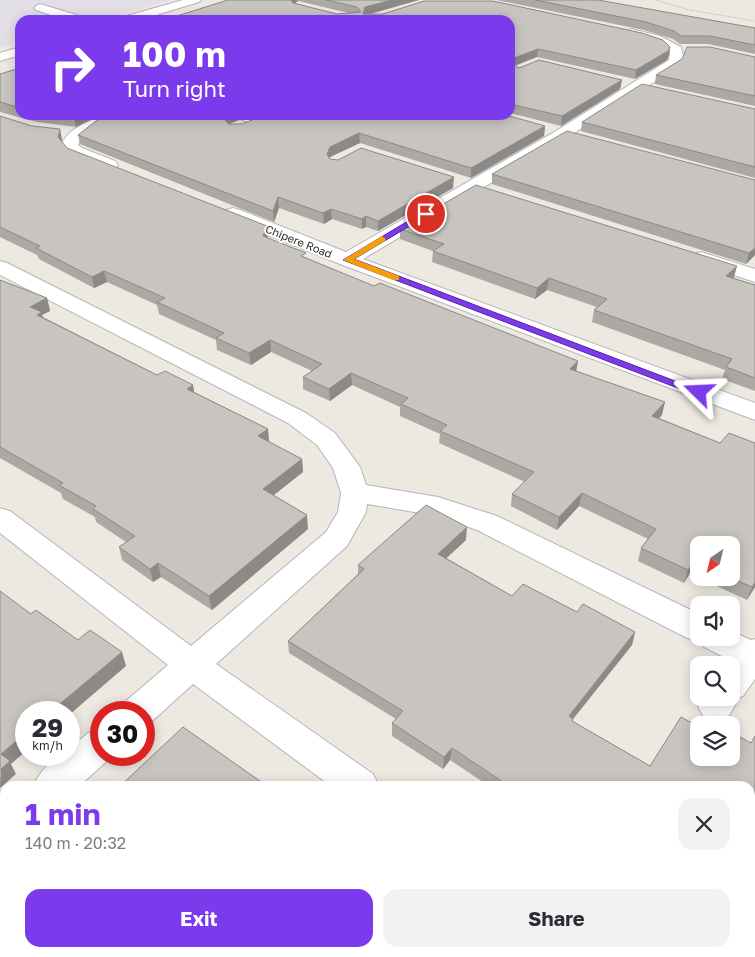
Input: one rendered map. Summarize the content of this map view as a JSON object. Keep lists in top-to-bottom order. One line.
{"streets":{"street":["Chipere Road"]},"north":"bottom left","page":{"turn":["100 m","Turn right"],"speed":"29 km/h","limit":"30","heading":["1 min","140 m · 20:32"],"buttons":["Exit","Share"]}}
